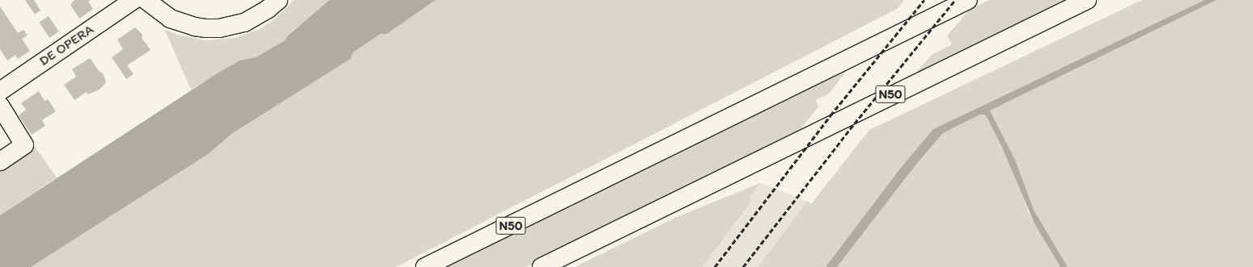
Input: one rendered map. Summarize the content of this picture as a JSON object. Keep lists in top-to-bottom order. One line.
{"streets":{"main road":["DE OPERA","N50"]}}
